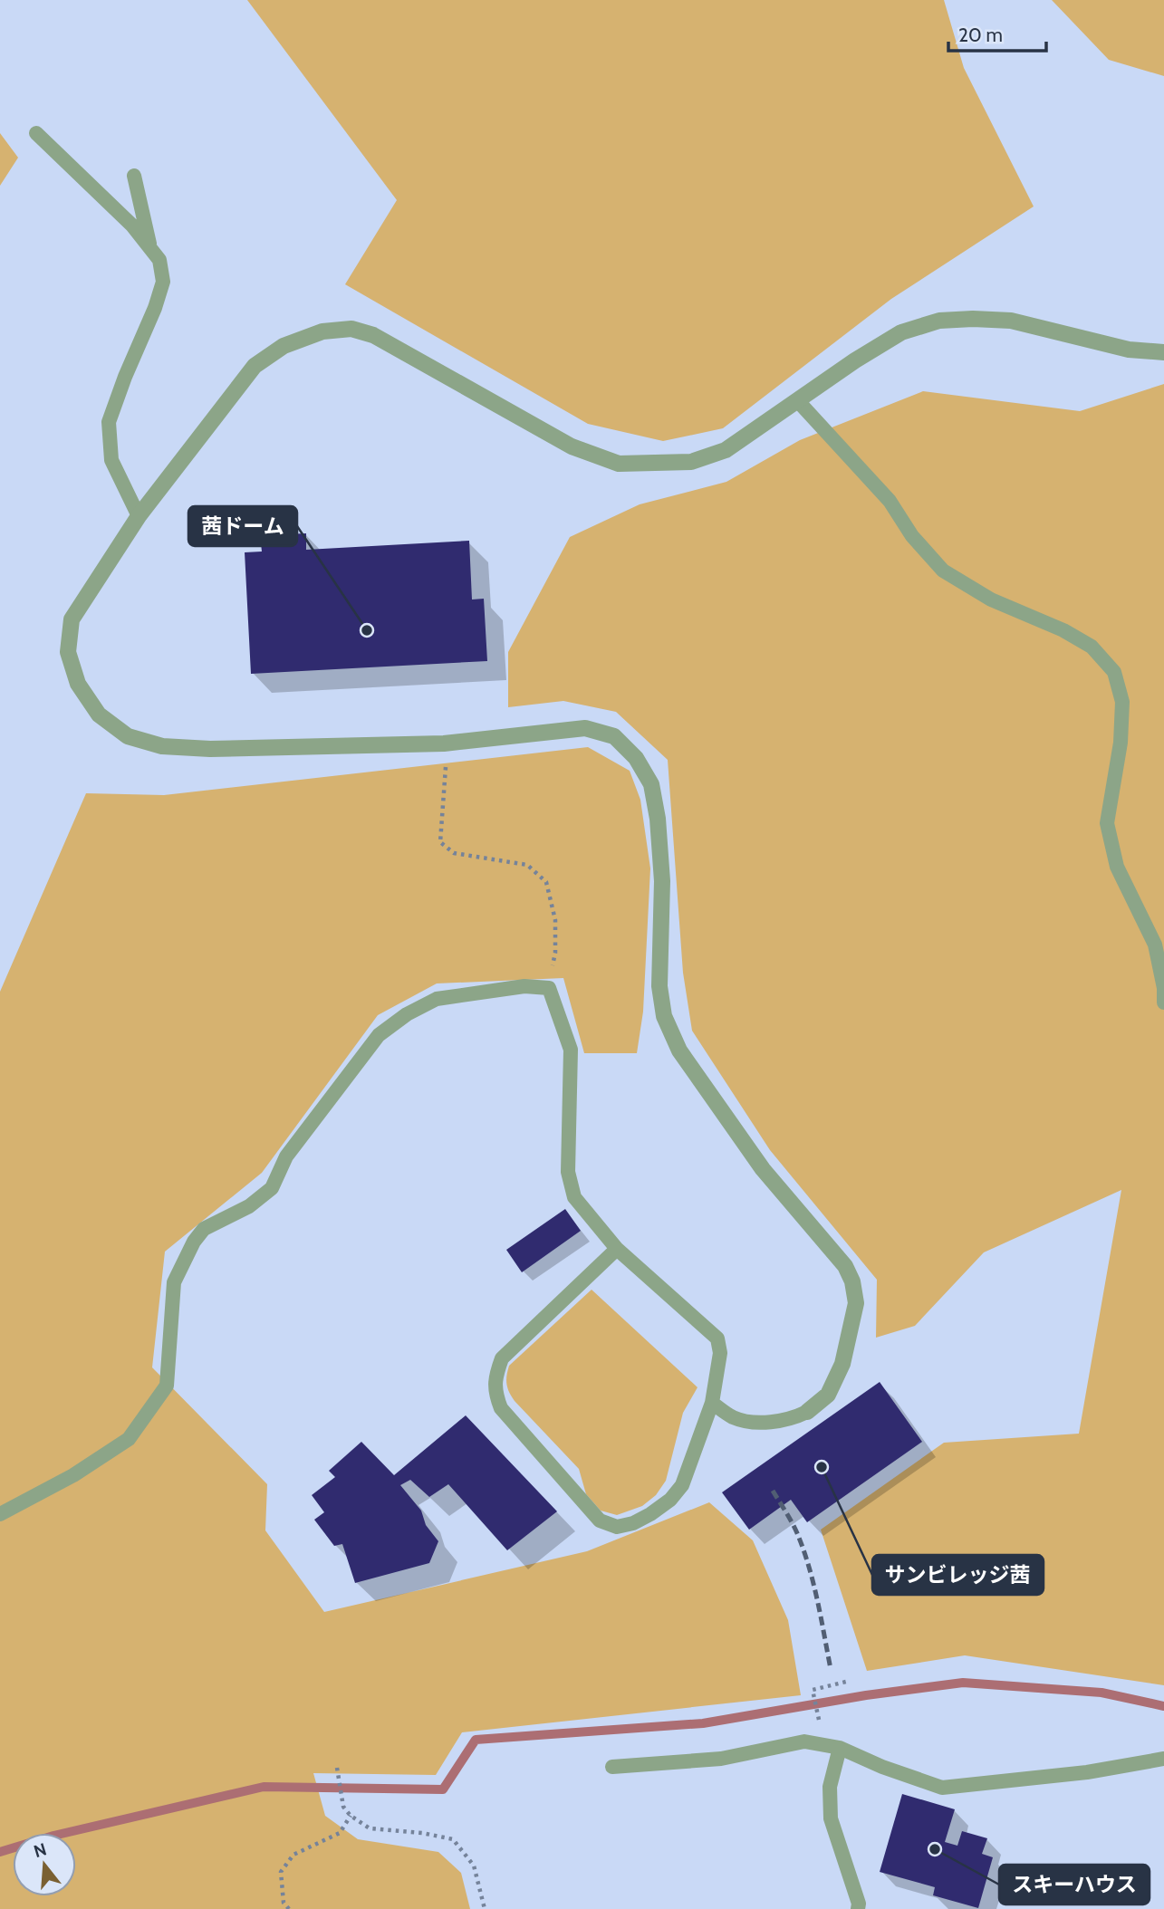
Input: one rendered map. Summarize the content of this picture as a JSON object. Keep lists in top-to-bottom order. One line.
{"places":["茜ドーム","サンビレッジ茜","スキーハウス"],"scale_bar":"20 m","north":"top"}
